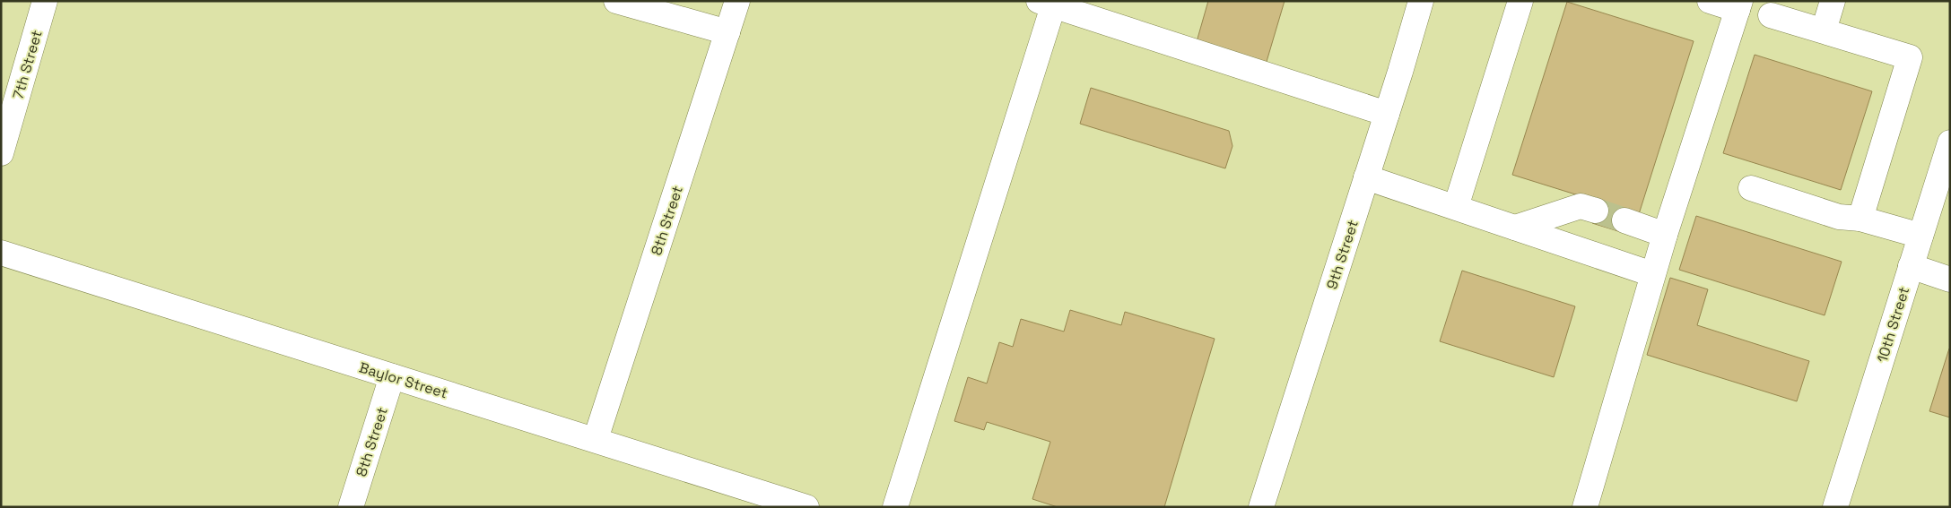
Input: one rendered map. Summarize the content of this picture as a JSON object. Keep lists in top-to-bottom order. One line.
{"streets":{"street":["7th Street","8th Street","9th Street","10th Street","Baylor Street"]},"crossings":[["8th Street","Baylor Street"]]}
